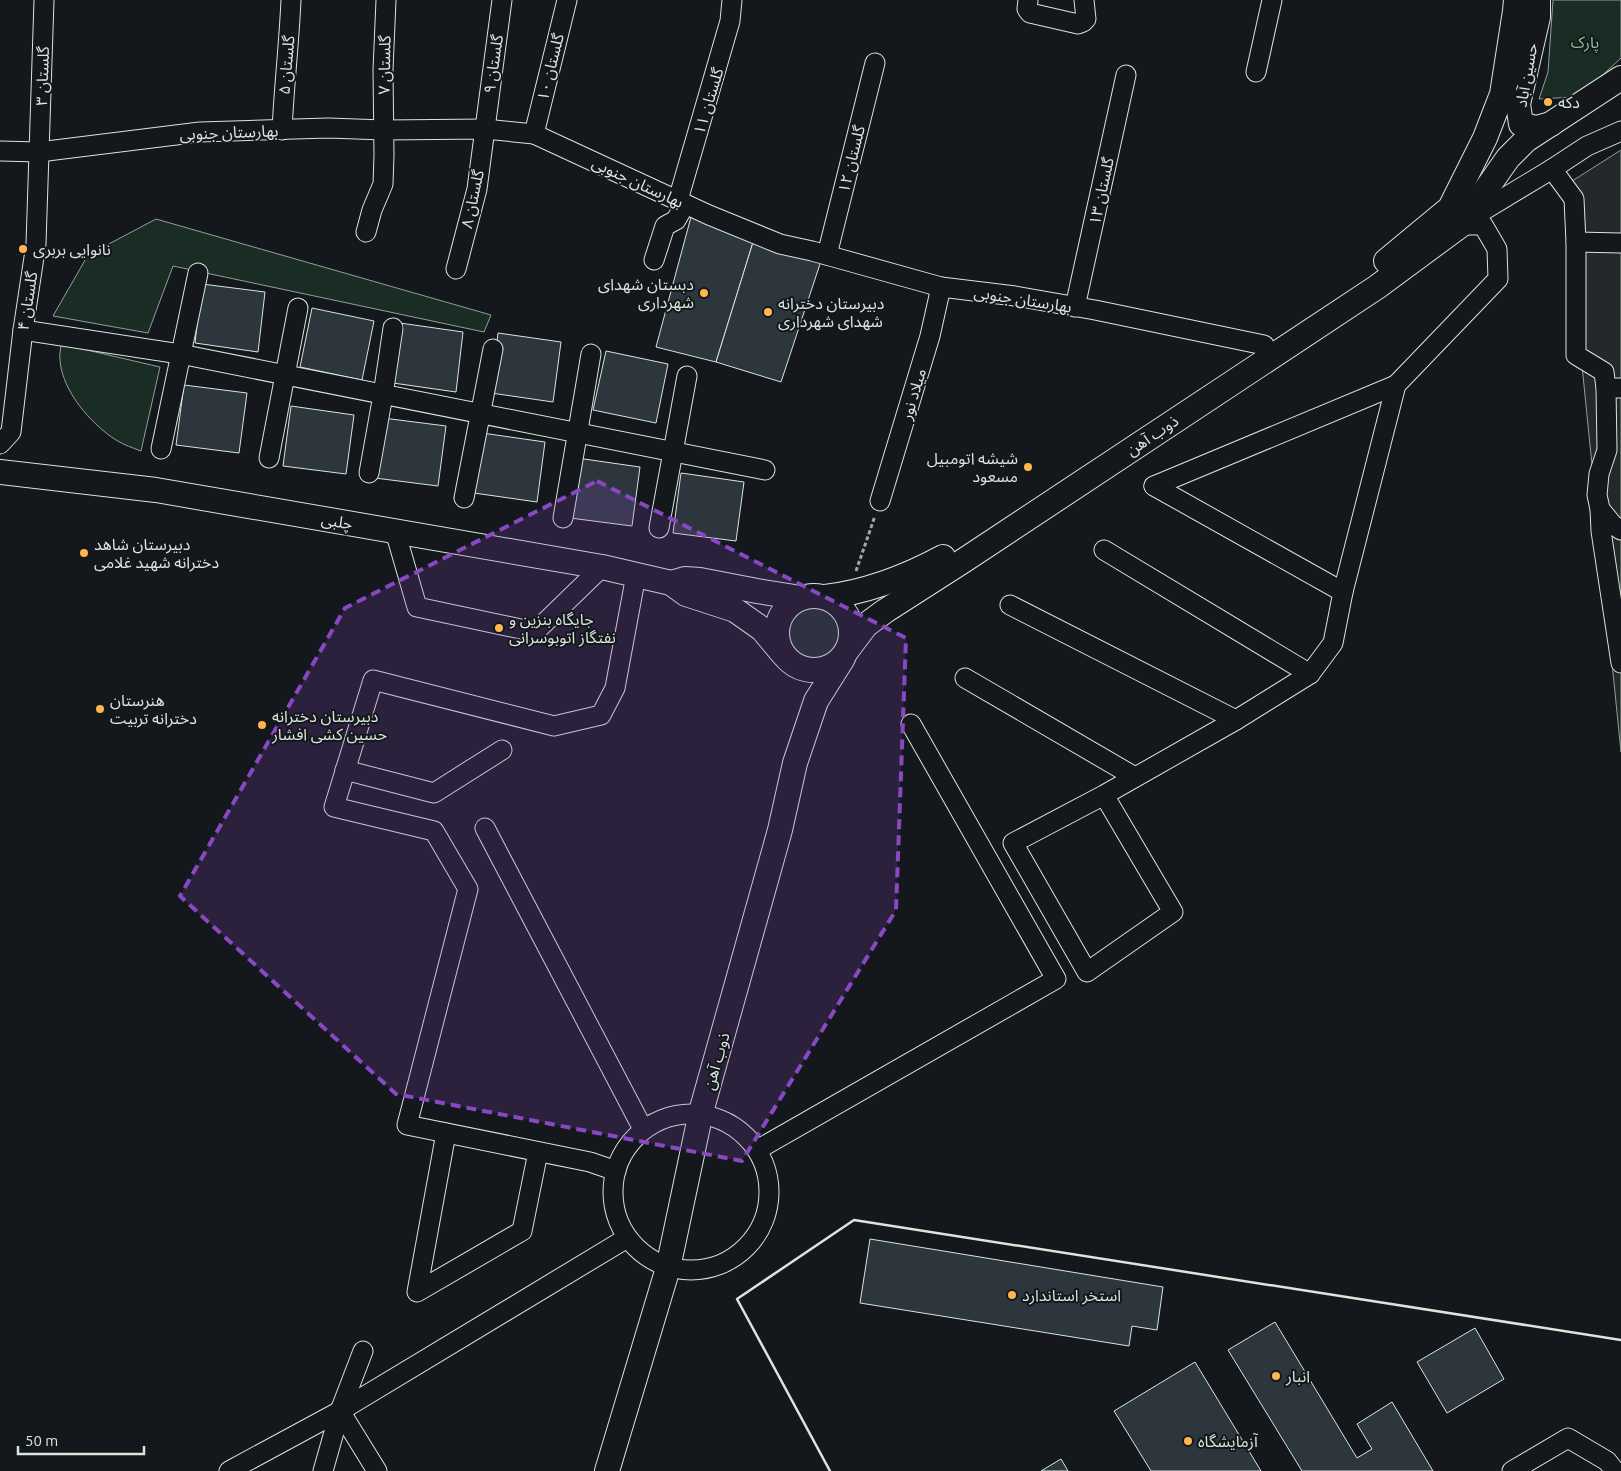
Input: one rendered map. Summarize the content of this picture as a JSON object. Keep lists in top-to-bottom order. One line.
{"streets":{"main road":["حسین آباد","ذوب آهن","چلبی"],"street":["گلستان ۹","گلستان ۵","گلستان ۷","گلستان ۱۰","گلستان ۳","گلستان ۱۱","بهارستان جنوبی","گلستان ۱۲","گلستان ۱۳","گلستان ۸","گلستان ۴","میلاد نور"]},"crossings":[["گلستان ۹","بهارستان جنوبی"],["گلستان ۹","گلستان ۸"],["گلستان ۵","بهارستان جنوبی"],["گلستان ۷","بهارستان جنوبی"],["گلستان ۱۰","بهارستان جنوبی"],["حسین آباد","ذوب آهن"],["گلستان ۳","بهارستان جنوبی"],["گلستان ۳","گلستان ۴"],["گلستان ۱۱","بهارستان جنوبی"],["بهارستان جنوبی","گلستان ۱۲"],["بهارستان جنوبی","گلستان ۱۳"],["بهارستان جنوبی","گلستان ۸"],["بهارستان جنوبی","گلستان ۴"],["بهارستان جنوبی","میلاد نور"],["بهارستان جنوبی","ذوب آهن"]],"parks":["پارک"],"places":["دکه","نانوایی بربری","دبستان شهدای شهرداری","دبیرستان دخترانه شهدای شهرداری","شیشه اتومبیل مسعود","دبیرستان شاهد دخترانه شهید غلامی","جایگاه بنزین و نفتگاز اتوبوسرانی","هنرستان دخترانه تربیت","دبیرستان دخترانه حسین کشی افشار","استخر استاندارد","انبار","آزمایشگاه"],"scale_bar":"50 m"}
